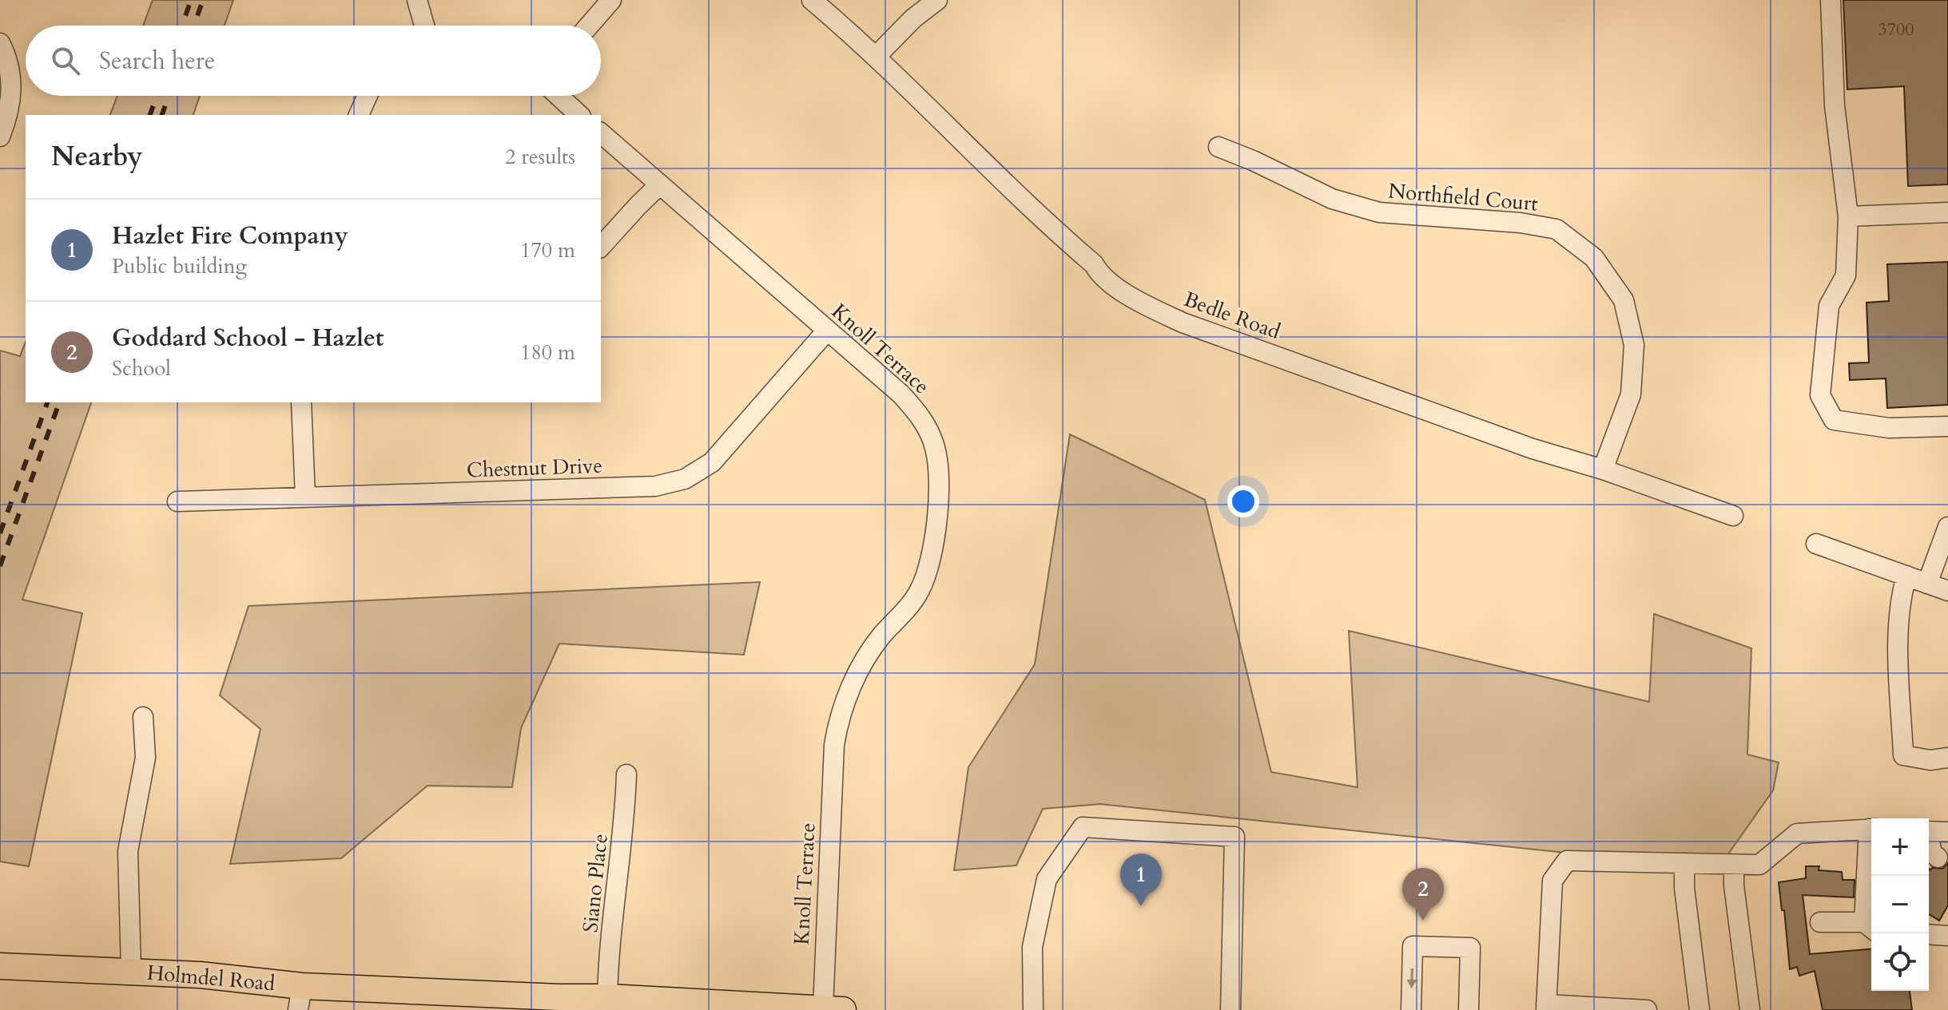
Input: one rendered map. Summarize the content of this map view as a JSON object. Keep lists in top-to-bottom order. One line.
{"streets":{"main road":["Holmdel Road"],"street":["Northfield Court","Bedle Road","Knoll Terrace","Chestnut Drive","Siano Place"]},"crossings":[["Northfield Court","Bedle Road"],["Knoll Terrace","Chestnut Drive"],["Knoll Terrace","Holmdel Road"],["Siano Place","Holmdel Road"]],"house_numbers":["3700"],"page":{"search":"Search here","heading":["Nearby","2 results"],"list":[{"mark":"1","name":"Hazlet Fire Company","note":"Public building","value":"170 m"},{"mark":"2","name":"Goddard School - Hazlet","note":"School","value":"180 m"}],"map_buttons":["+","−"],"pins":["1","2"]}}
